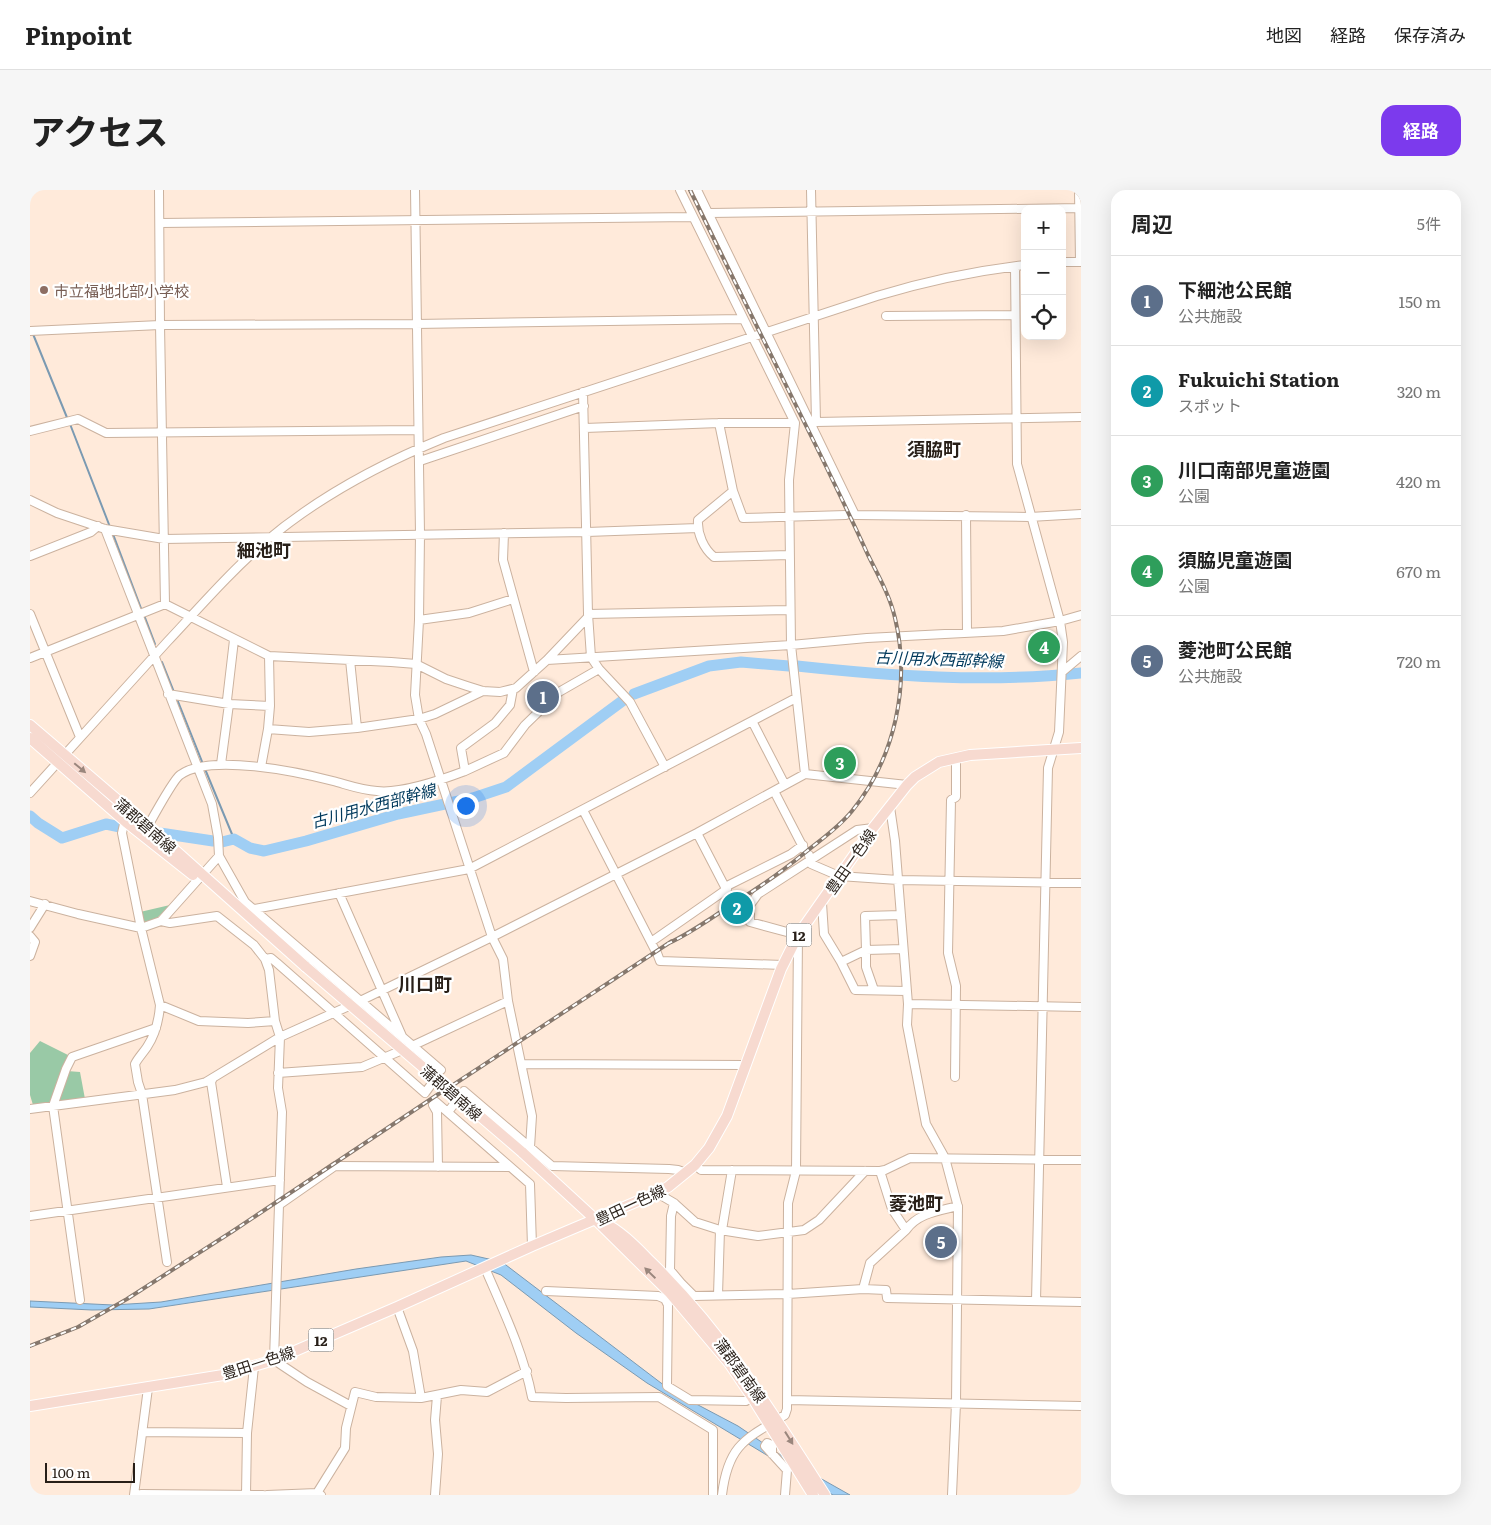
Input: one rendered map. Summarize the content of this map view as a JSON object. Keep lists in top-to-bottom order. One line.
{"streets":{"main road":["蒲郡碧南線","豊田一色線","12"]},"crossings":[["蒲郡碧南線","豊田一色線"]],"districts":["須脇町","細池町","川口町","菱池町"],"water":["古川用水西部幹線"],"places":["市立福地北部小学校"],"scale_bar":"100 m","page":{"header":"Pinpoint","nav":["地図","経路","保存済み"],"title":"アクセス","buttons":"経路","heading":["周辺","5件"],"map_buttons":["+","−"],"list":[{"mark":"1","name":"下細池公民館","note":"公共施設","value":"150 m"},{"mark":"2","name":"Fukuichi Station","note":"スポット","value":"320 m"},{"mark":"3","name":"川口南部児童遊園","note":"公園","value":"420 m"},{"mark":"4","name":"須脇児童遊園","note":"公園","value":"670 m"},{"mark":"5","name":"菱池町公民館","note":"公共施設","value":"720 m"}],"pins":["4","1","3","2","5"],"scale":"100 m"}}
